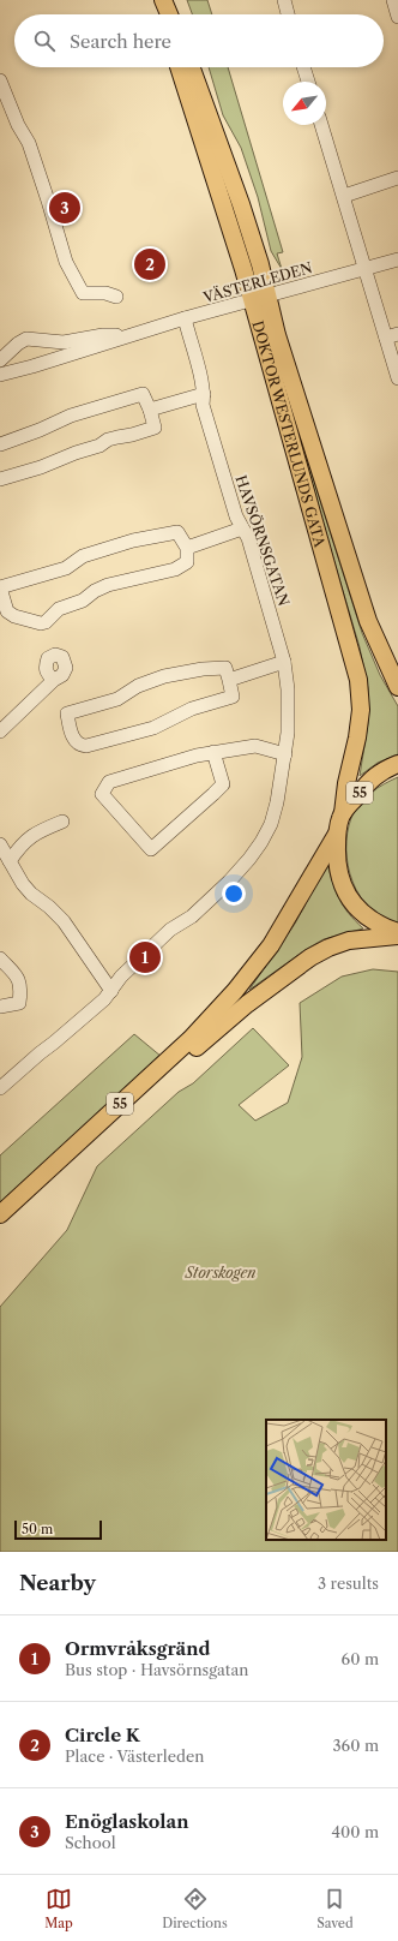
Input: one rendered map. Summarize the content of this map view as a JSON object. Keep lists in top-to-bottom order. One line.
{"streets":{"main road":["DOKTOR WESTERLUNDS GATA","55"],"street":["VÄSTERLEDEN","HAVSÖRNSGATAN"]},"crossings":[["VÄSTERLEDEN","DOKTOR WESTERLUNDS GATA"],["VÄSTERLEDEN","HAVSÖRNSGATAN"],["DOKTOR WESTERLUNDS GATA","55"]],"parks":["Storskogen"],"scale_bar":"50 m","north":"bottom left","page":{"search":"Search here","pins":["3","2","1"],"scale":"50 m","heading":["Nearby","3 results"],"list":[{"mark":"1","name":"Ormvråksgränd","note":"Bus stop · Havsörnsgatan","value":"60 m"},{"mark":"2","name":"Circle K","note":"Place · Västerleden","value":"360 m"},{"mark":"3","name":"Enöglaskolan","note":"School","value":"400 m"}],"nav":["Map","Directions","Saved"]}}
